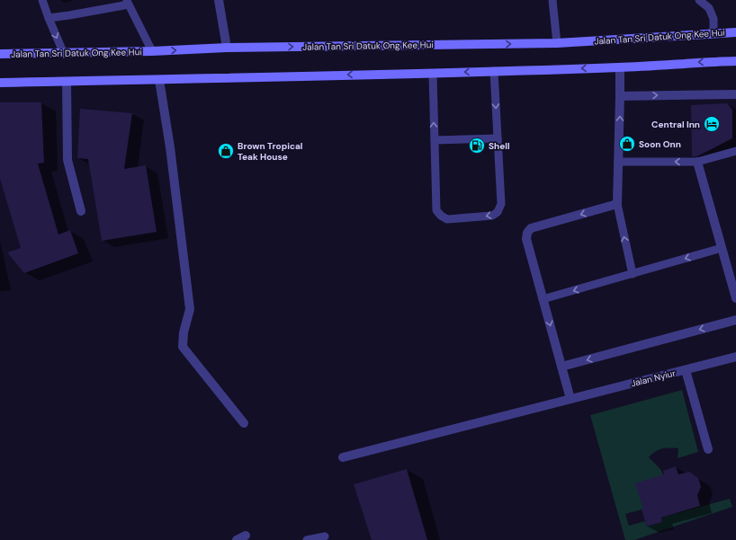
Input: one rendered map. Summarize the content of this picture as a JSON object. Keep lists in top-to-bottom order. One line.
{"streets":{"main road":["Jalan Tan Sri Datuk Ong Kee Hui"],"street":["Jalan Nyiur"]},"places":{"hotel":["Central Inn"],"shop":["Soon Onn","Brown Tropical Teak House"],"fuel station":["Shell"]}}
